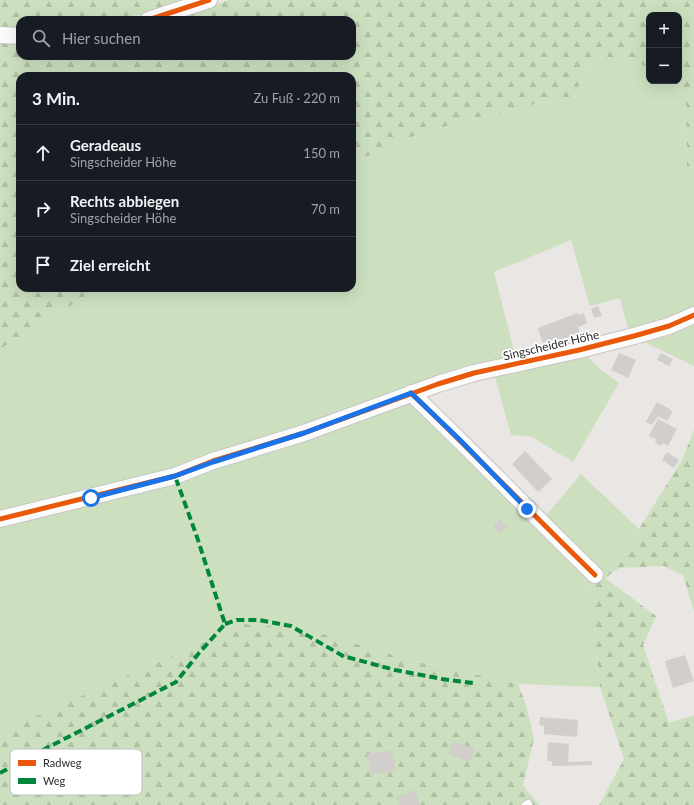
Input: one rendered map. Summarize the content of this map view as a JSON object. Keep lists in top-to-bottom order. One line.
{"streets":{"street":["Singscheider Höhe"]},"legend":["Radweg","Weg"],"page":{"map_buttons":["+","−"],"search":"Hier suchen","heading":["3 Min.","Zu Fuß · 220 m"],"list":[["Geradeaus","Singscheider Höhe","150 m"],["Rechts abbiegen","Singscheider Höhe","70 m"],"Ziel erreicht"]}}
